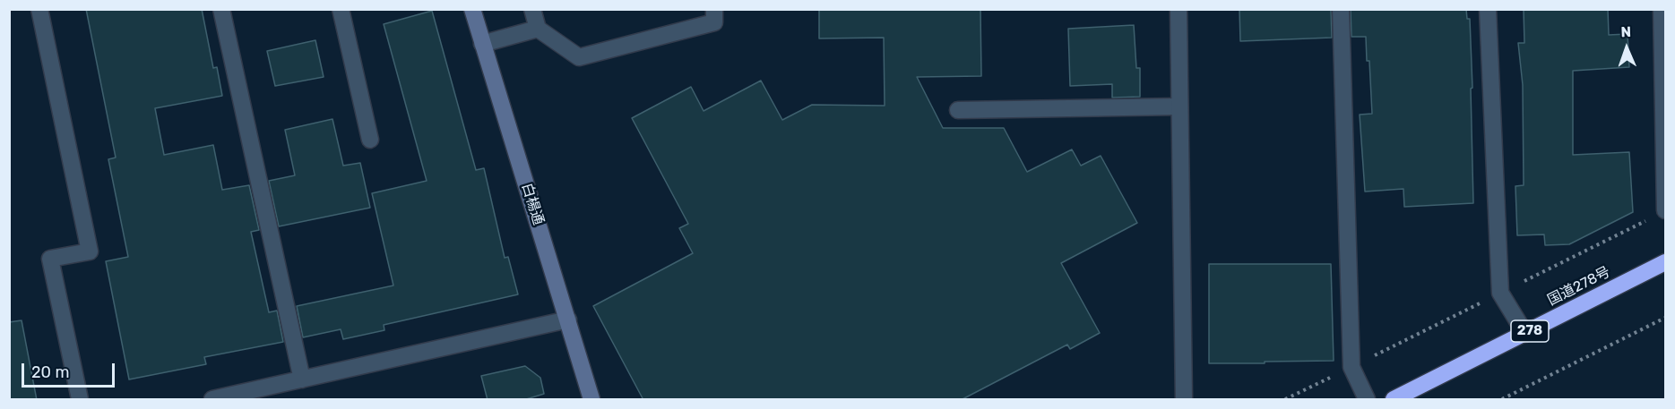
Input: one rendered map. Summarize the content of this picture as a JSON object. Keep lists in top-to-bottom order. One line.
{"streets":{"highway":["国道278号","278"],"street":["白楊通"]},"scale_bar":"20 m","north":"top"}
